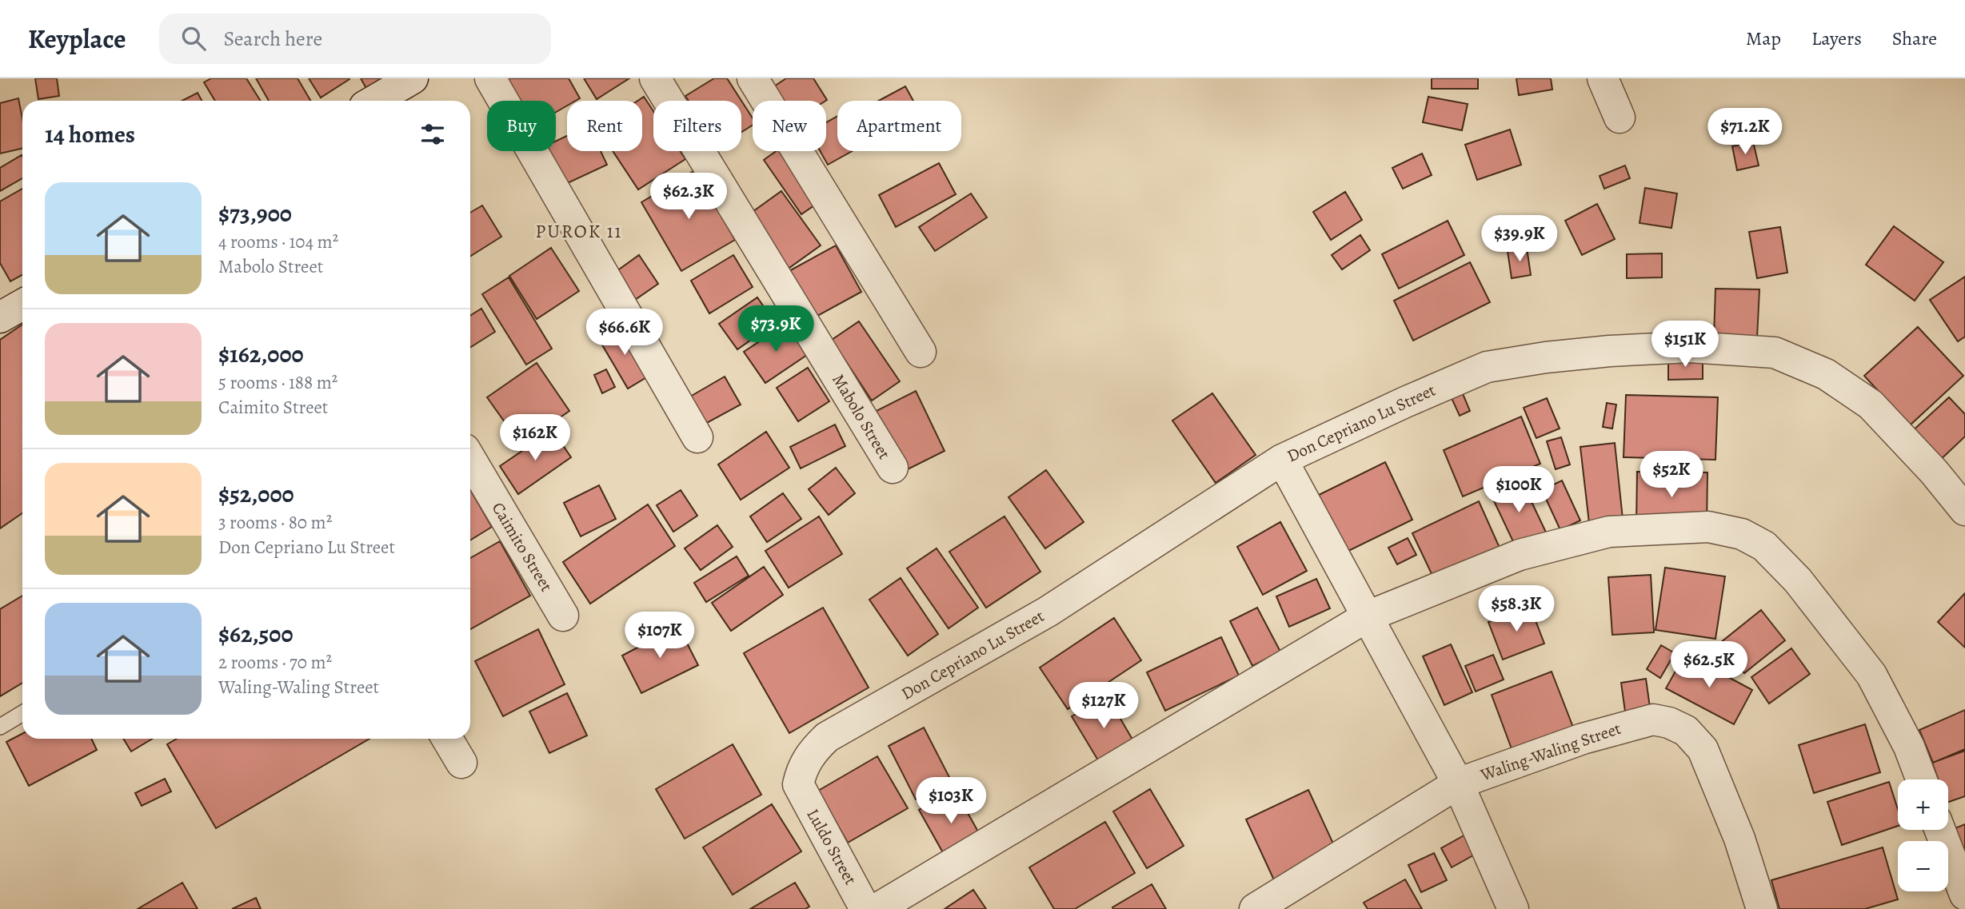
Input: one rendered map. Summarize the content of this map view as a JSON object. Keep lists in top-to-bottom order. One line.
{"streets":{"street":["Mabolo Street","Don Cepriano Lu Street","Caimito Street","Waling-Waling Street","Luldo Street"]},"crossings":[["Don Cepriano Lu Street","Luldo Street"]],"districts":["PUROK 11"],"page":{"header":"Keyplace","search":"Search here","nav":["Map","Layers","Share"],"chip":["Buy","Rent","Filters","New","Apartment"],"heading":"14 homes","price":["$71.2K","$62.3K","$39.9K","$73.9K","$66.6K","$151K","$162K","$52K","$100K","$58.3K","$107K","$62.5K","$127K","$103K"],"list":[{"name":"$73,900","note":"4 rooms · 104 m² · Mabolo Street"},{"name":"$162,000","note":"5 rooms · 188 m² · Caimito Street"},{"name":"$52,000","note":"3 rooms · 80 m² · Don Cepriano Lu Street"},{"name":"$62,500","note":"2 rooms · 70 m² · Waling-Waling Street"}],"map_buttons":["+","−"]}}
